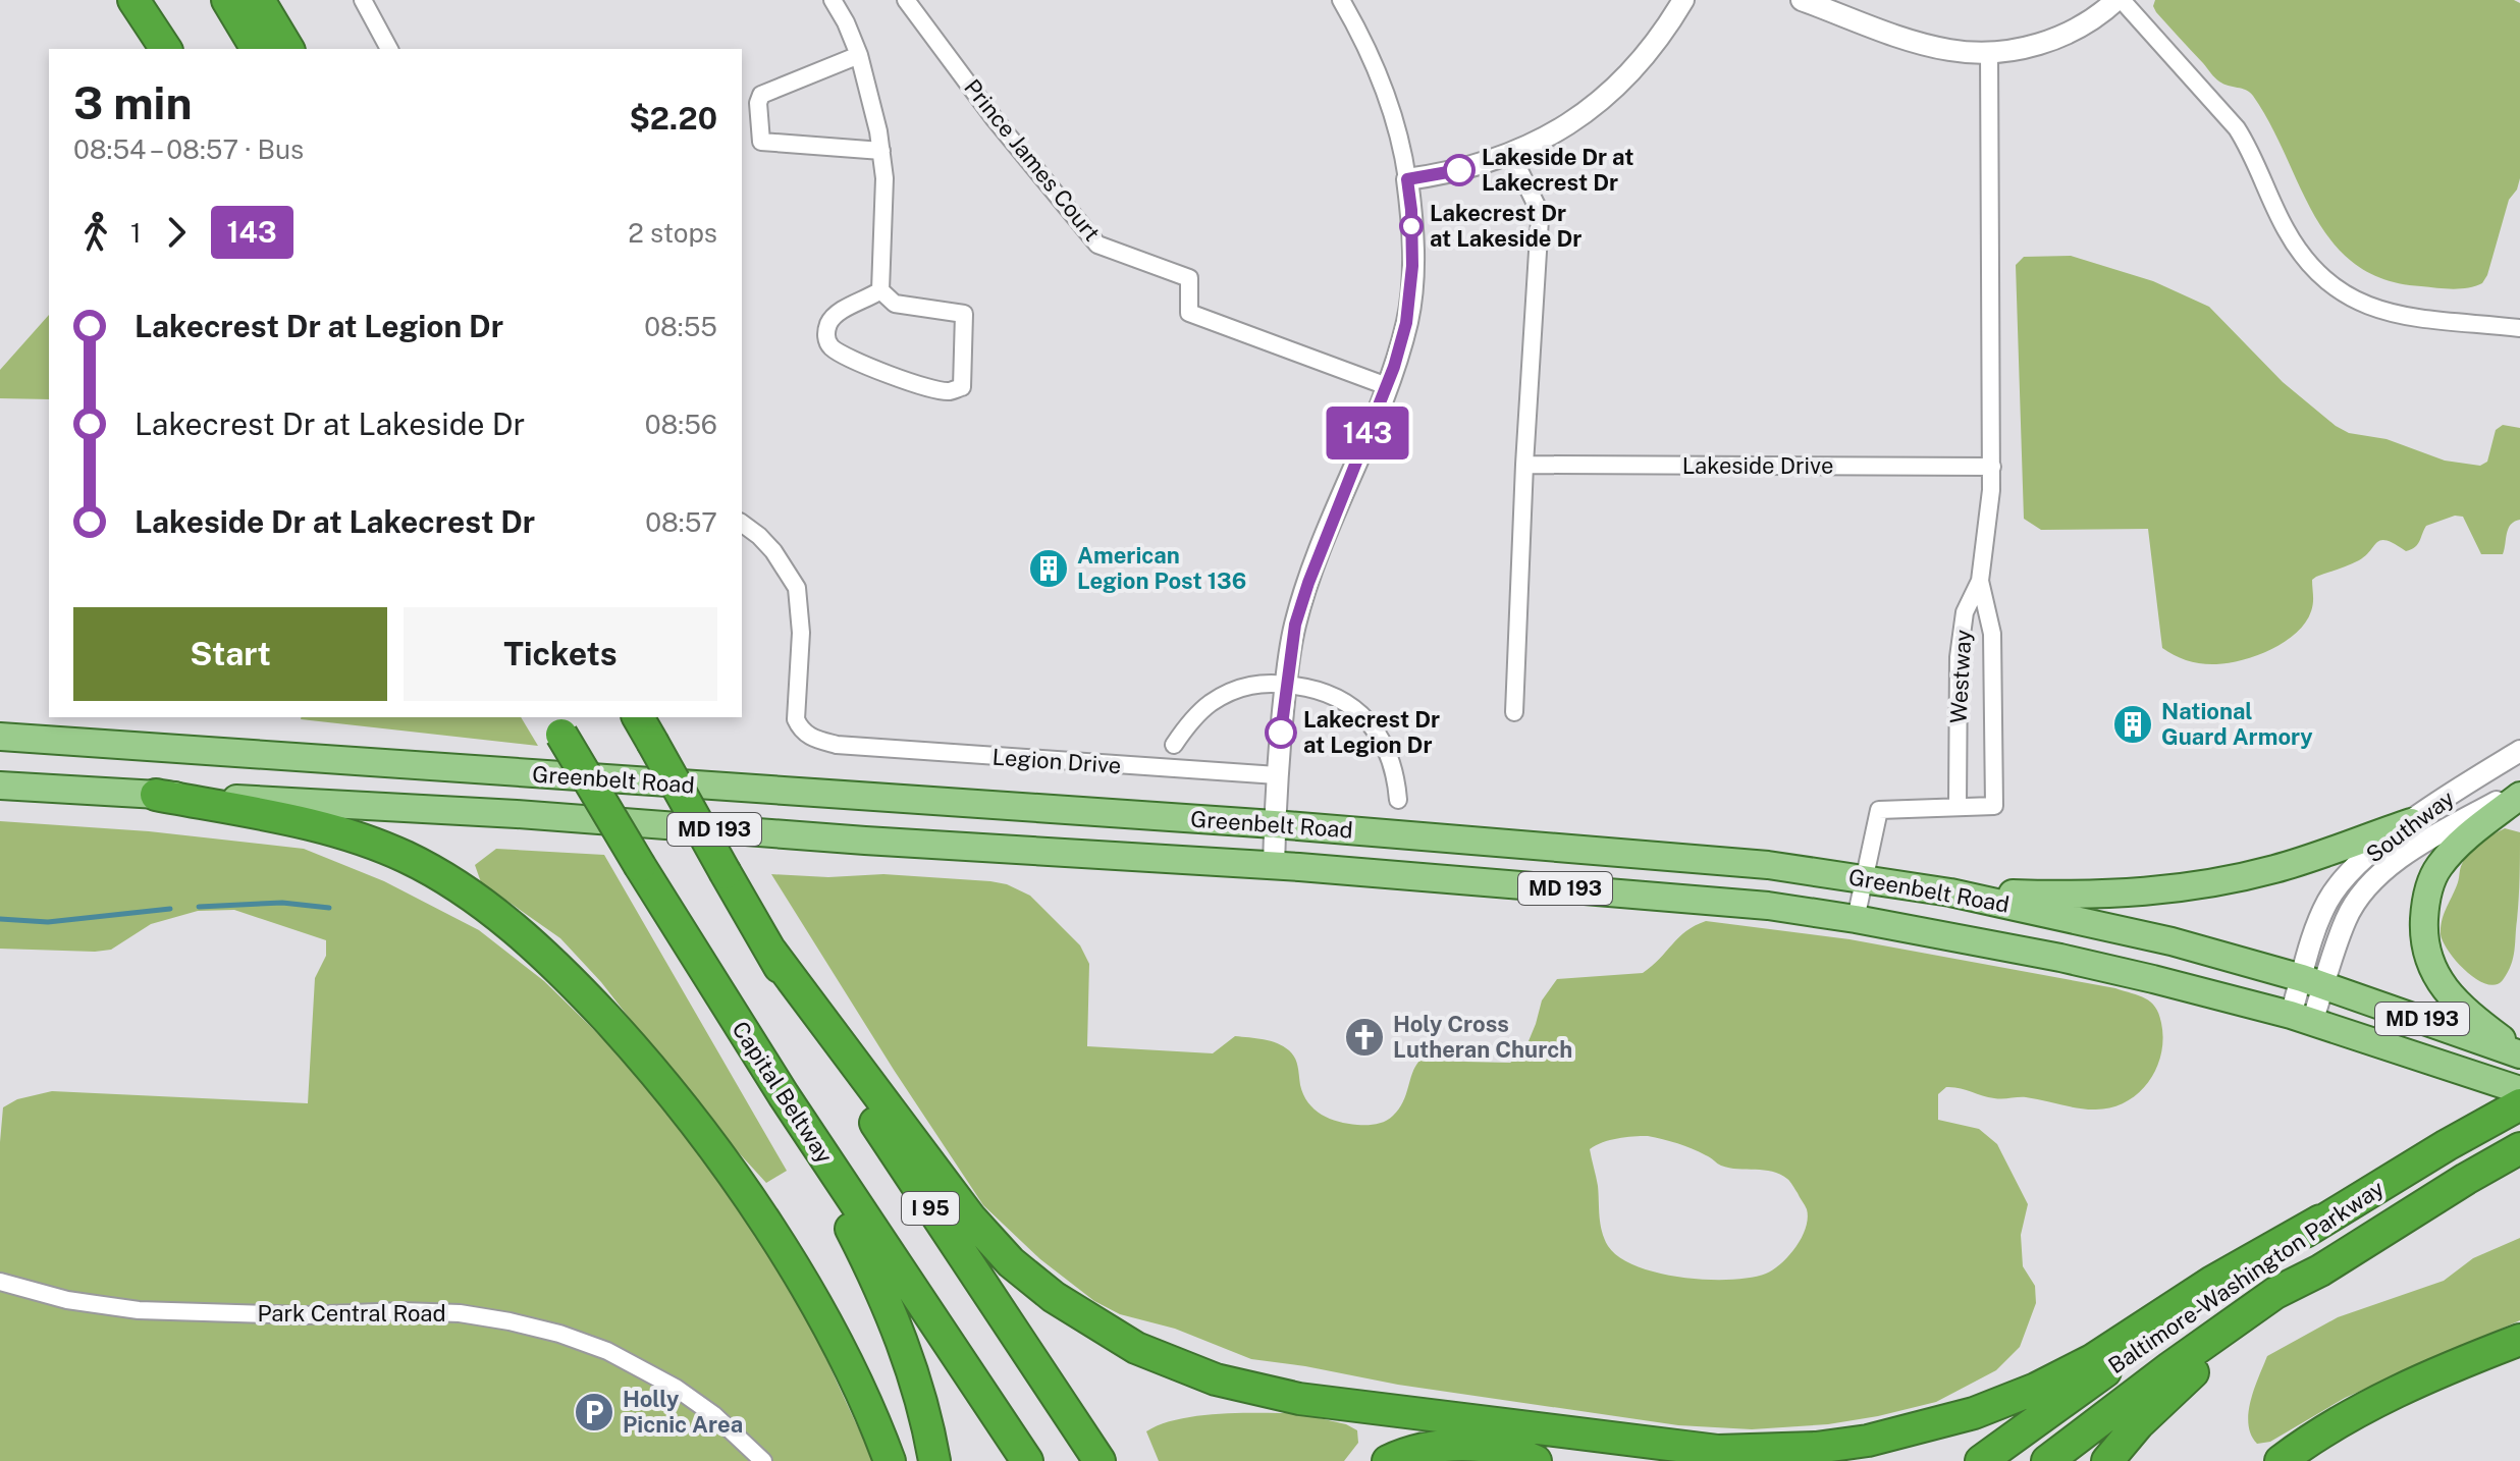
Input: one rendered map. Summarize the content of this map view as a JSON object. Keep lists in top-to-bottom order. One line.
{"streets":{"highway":["Capital Beltway","I 95","Baltimore-Washington Parkway"],"main road":["Greenbelt Road","MD 193"],"street":["Prince James Court","Lakeside Drive","Westway","Legion Drive","Southway","Park Central Road"]},"crossings":[["Greenbelt Road","Southway"],["Greenbelt Road","Baltimore-Washington Parkway"]],"places":{"other":["Lakeside Dr at Lakecrest Dr","Lakecrest Dr at Lakeside Dr","Lakecrest Dr at Legion Dr"],"building":["American Legion Post 136","National Guard Armory"],"church":["Holy Cross Lutheran Church"],"parking":["Holly Picnic Area"]},"lines":["bus line 143"],"page":{"on_map":"143","heading":["3 min","08:54 – 08:57 · Bus","$2.20"],"legs":["1","143","2 stops"],"list":[{"name":"Lakecrest Dr at Legion Dr","value":"08:55"},{"name":"Lakecrest Dr at Lakeside Dr","value":"08:56"},{"name":"Lakeside Dr at Lakecrest Dr","value":"08:57"}],"buttons":["Start","Tickets"]}}
